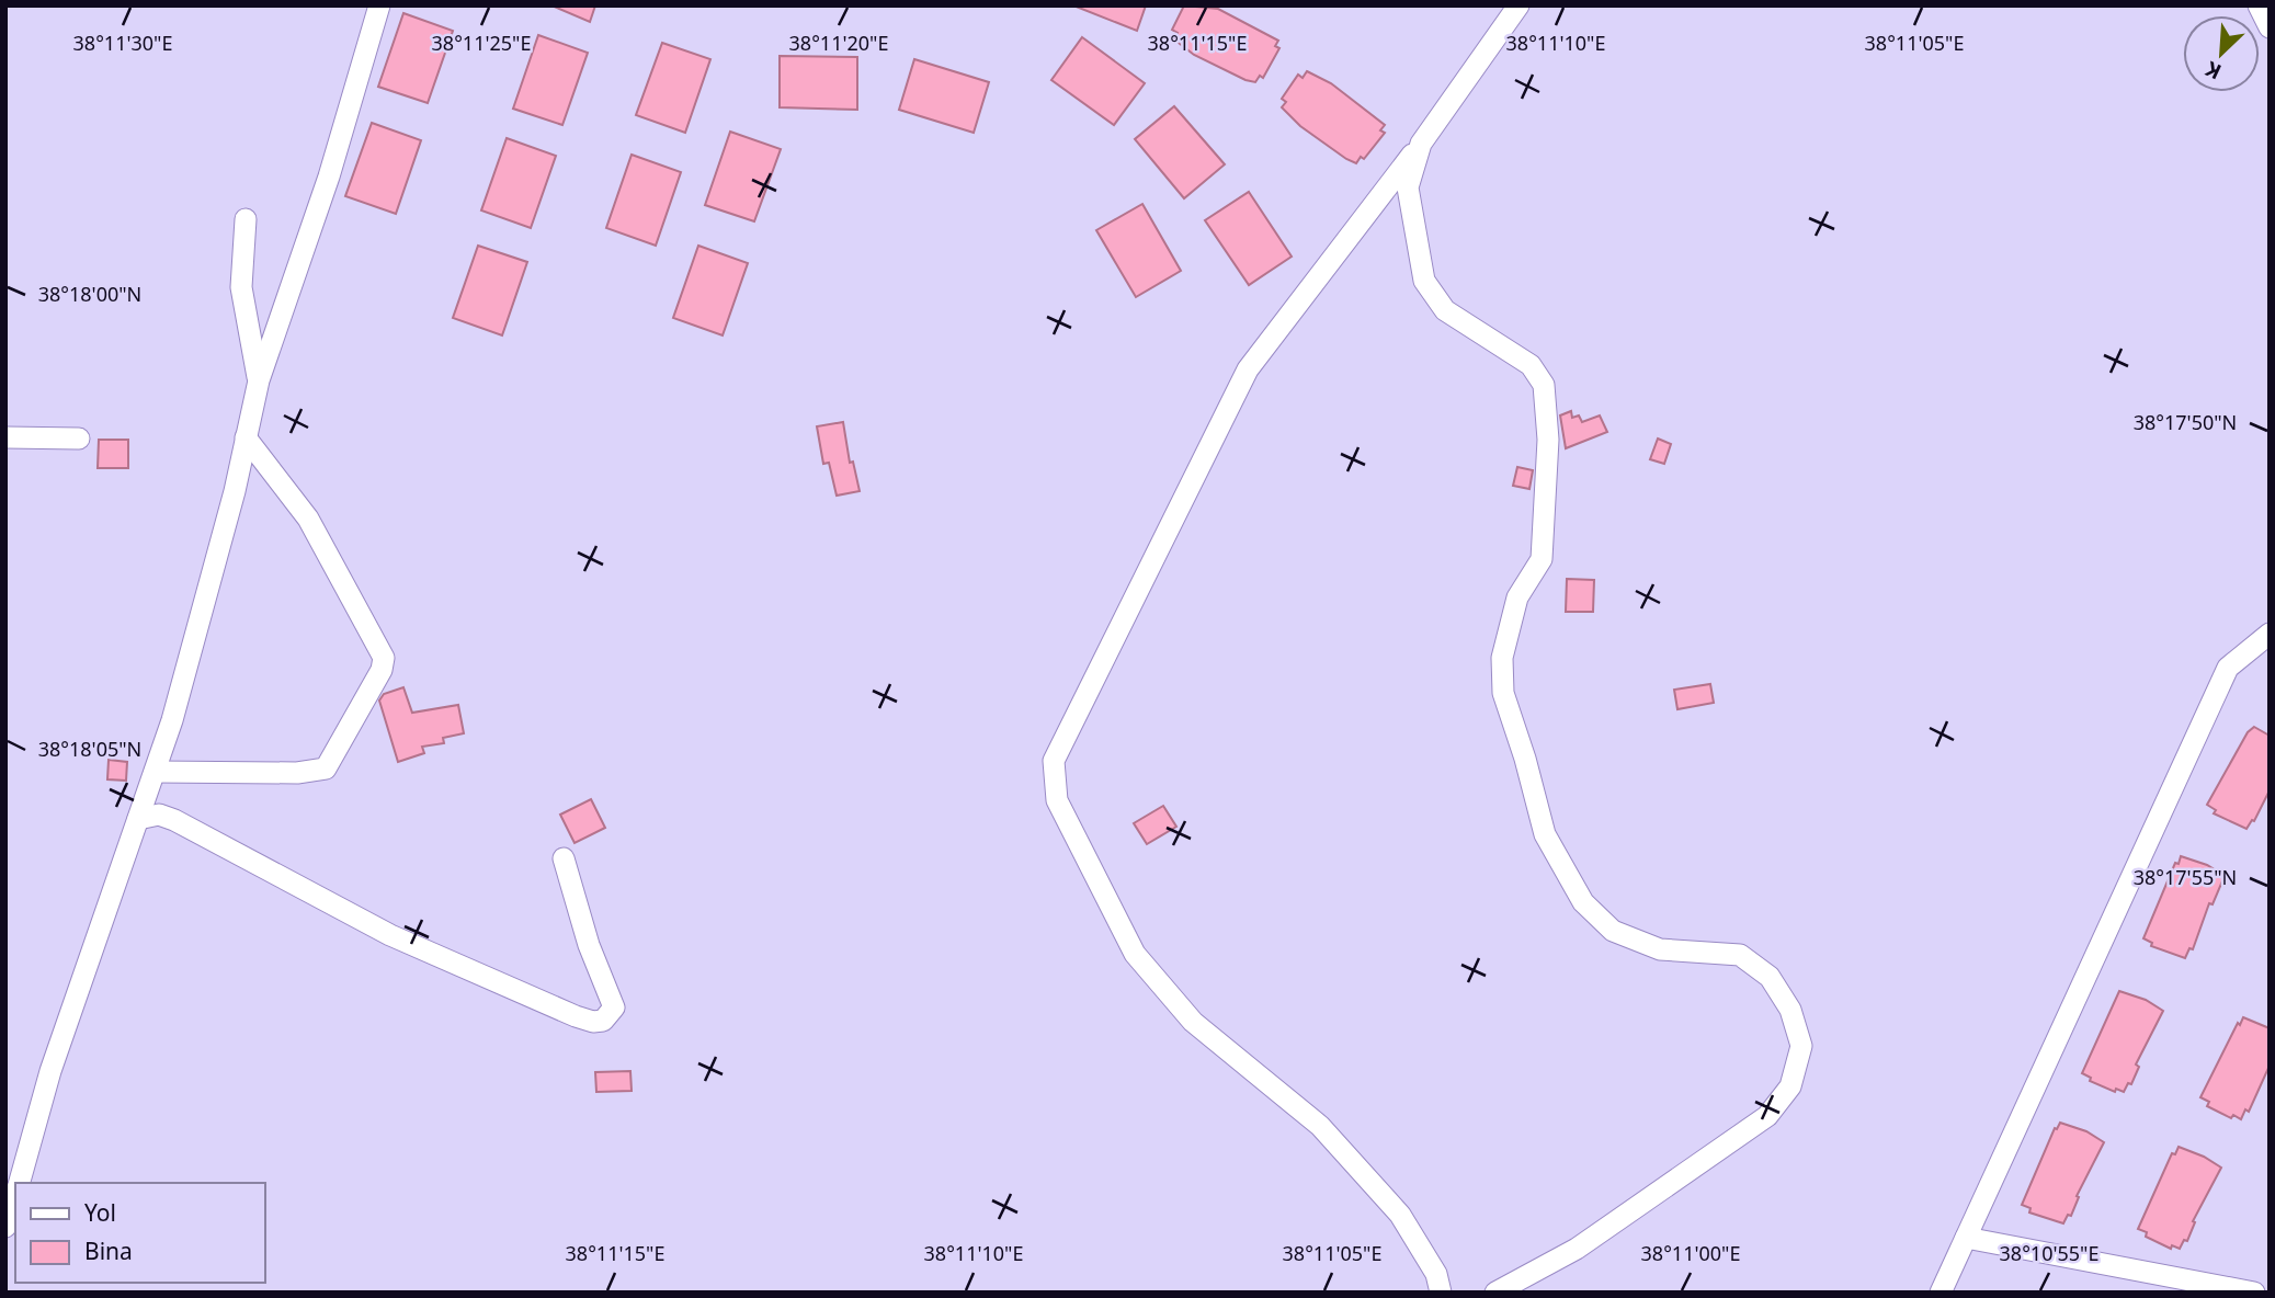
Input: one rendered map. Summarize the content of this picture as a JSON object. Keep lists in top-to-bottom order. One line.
{"legend":["Yol","Bina"],"north":"bottom left","coordinates":["38°11'30\"E","38°11'25\"E","38°11'20\"E","38°11'15\"E","38°11'10\"E","38°11'05\"E","38°18'00\"N","38°17'50\"N","38°18'05\"N","38°17'55\"N","38°11'00\"E","38°10'55\"E"]}
